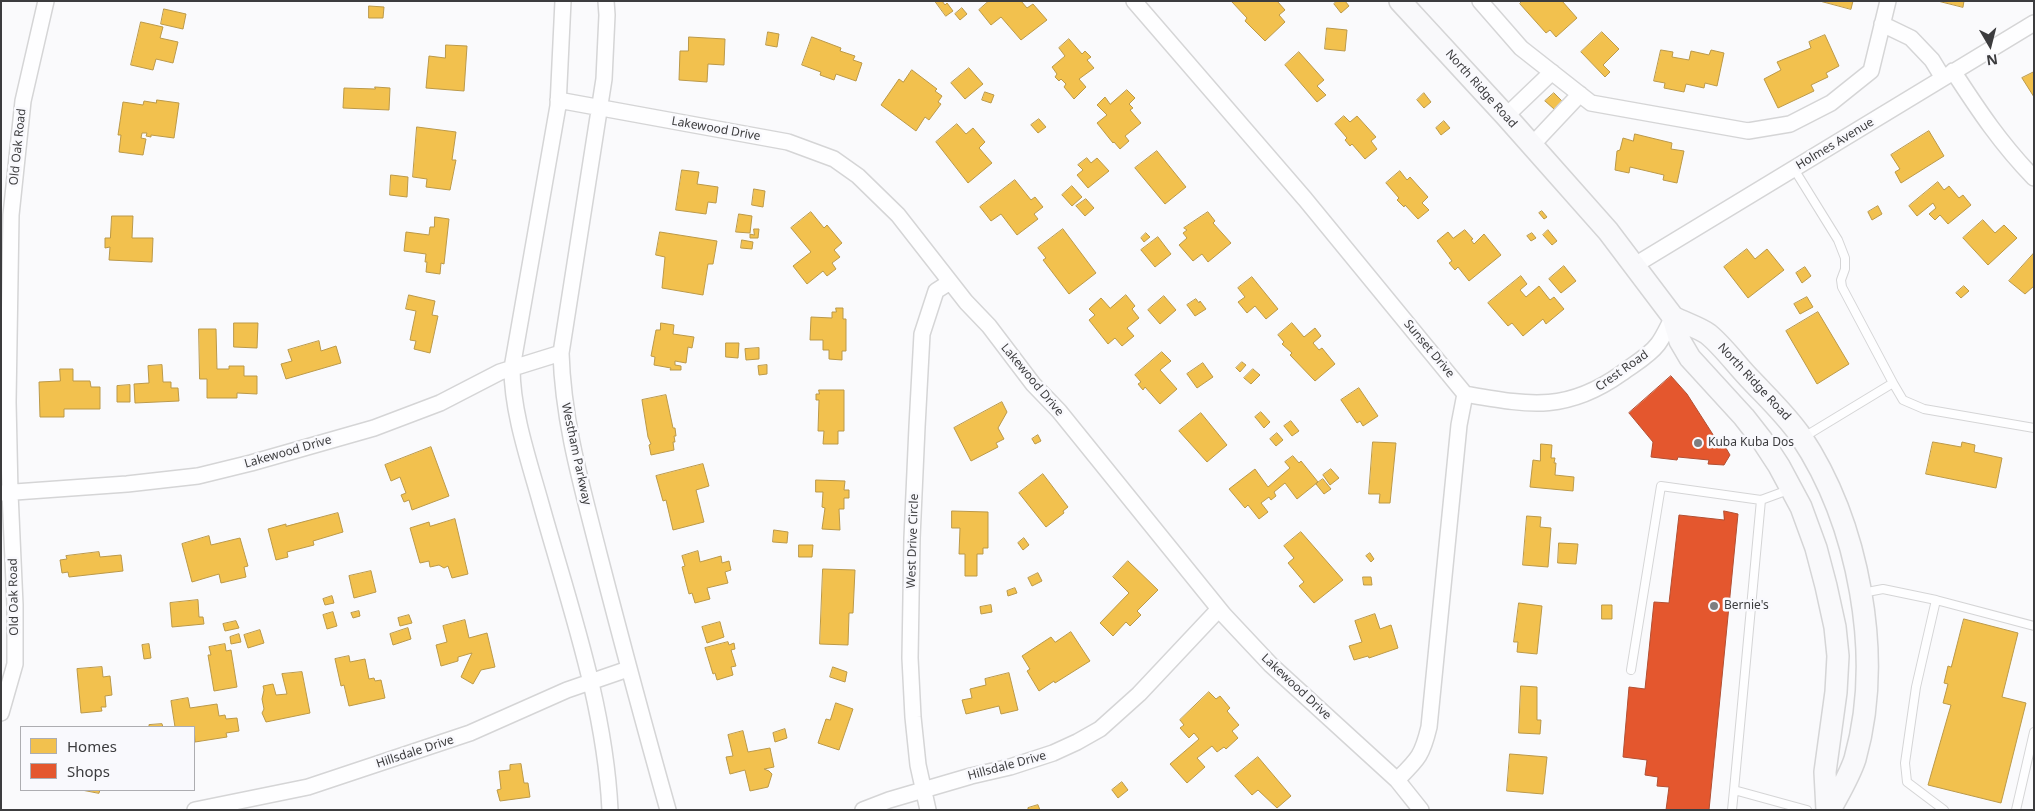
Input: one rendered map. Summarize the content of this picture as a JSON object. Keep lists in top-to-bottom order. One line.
{"streets":{"main road":["North Ridge Road"],"street":["Lakewood Drive","Holmes Avenue","Old Oak Road","Sunset Drive","Crest Road","Westham Parkway","West Drive Circle","Hillsdale Drive"]},"crossings":[["North Ridge Road","Holmes Avenue"],["North Ridge Road","Crest Road"],["Lakewood Drive","Old Oak Road"],["Lakewood Drive","Westham Parkway"],["Lakewood Drive","West Drive Circle"],["Lakewood Drive","Hillsdale Drive"],["Sunset Drive","Crest Road"],["Westham Parkway","Hillsdale Drive"],["West Drive Circle","Hillsdale Drive"]],"places":["Kuba Kuba Dos","Bernie's"],"legend":["Homes","Shops"],"north":"bottom"}
